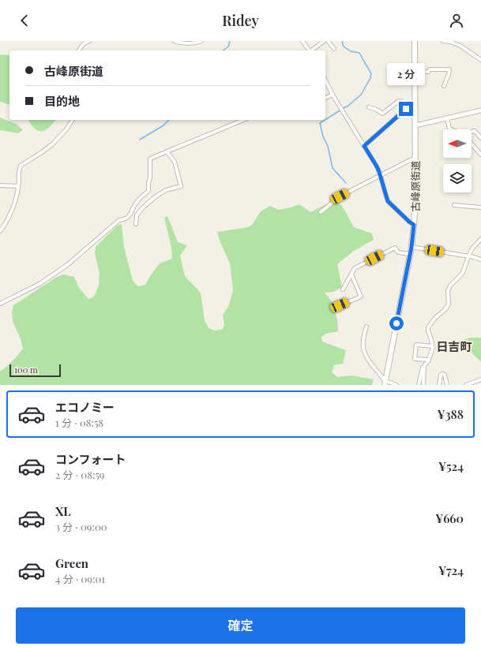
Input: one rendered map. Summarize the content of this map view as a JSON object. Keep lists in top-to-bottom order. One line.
{"streets":{"main road":["古峰原街道"]},"districts":["日吉町"],"scale_bar":"100 m","north":"left","page":{"header":"Ridey","banner":["古峰原街道","目的地"],"bubble":"2 分","scale":"100 m","list":[{"name":"エコノミー","note":"1 分 · 08:58","value":"¥388"},{"name":"コンフォート","note":"2 分 · 08:59","value":"¥524"},{"name":"XL","note":"3 分 · 09:00","value":"¥660"},{"name":"Green","note":"4 分 · 09:01","value":"¥724"}],"buttons":"確定"}}
